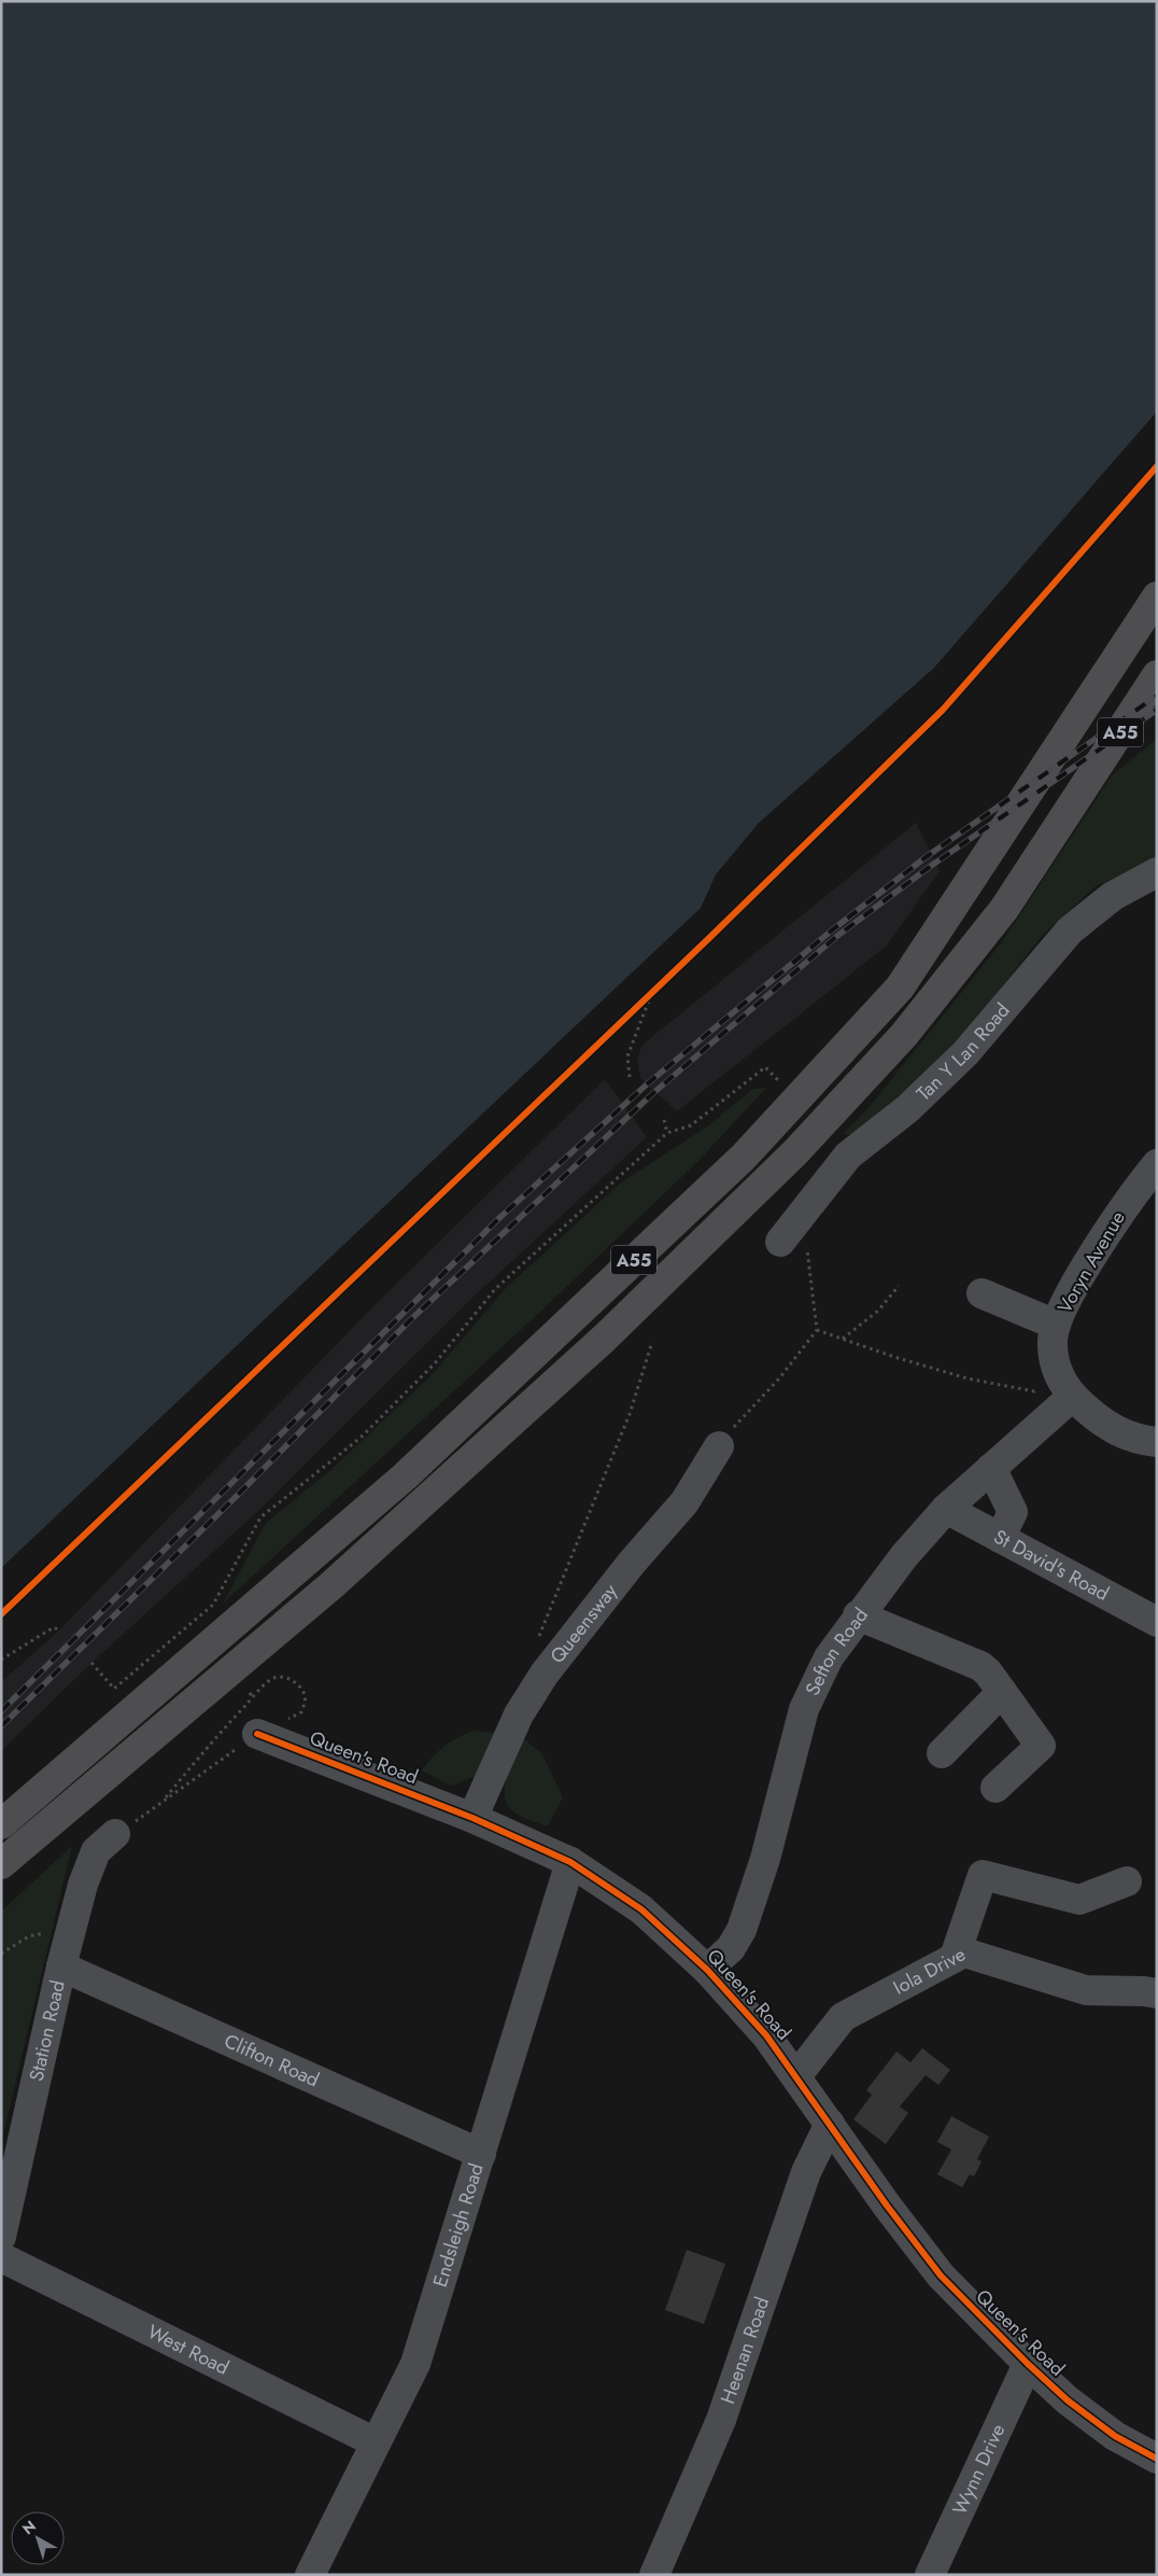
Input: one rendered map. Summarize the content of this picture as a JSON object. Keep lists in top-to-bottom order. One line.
{"streets":{"highway":["A55"],"street":["Tan Y Lan Road","Voryn Avenue","St David's Road","Queensway","Sefton Road","Queen's Road","Iola Drive","Station Road","Clifton Road","Endsleigh Road","West Road","Heenan Road","Wynn Drive"]},"crossings":[["Voryn Avenue","Sefton Road"],["St David's Road","Sefton Road"],["Queensway","Queen's Road"],["Sefton Road","Queen's Road"],["Queen's Road","Iola Drive"],["Queen's Road","Endsleigh Road"],["Queen's Road","Heenan Road"],["Queen's Road","Wynn Drive"],["Station Road","Clifton Road"],["Clifton Road","Endsleigh Road"],["Endsleigh Road","West Road"]],"north":"top left"}
